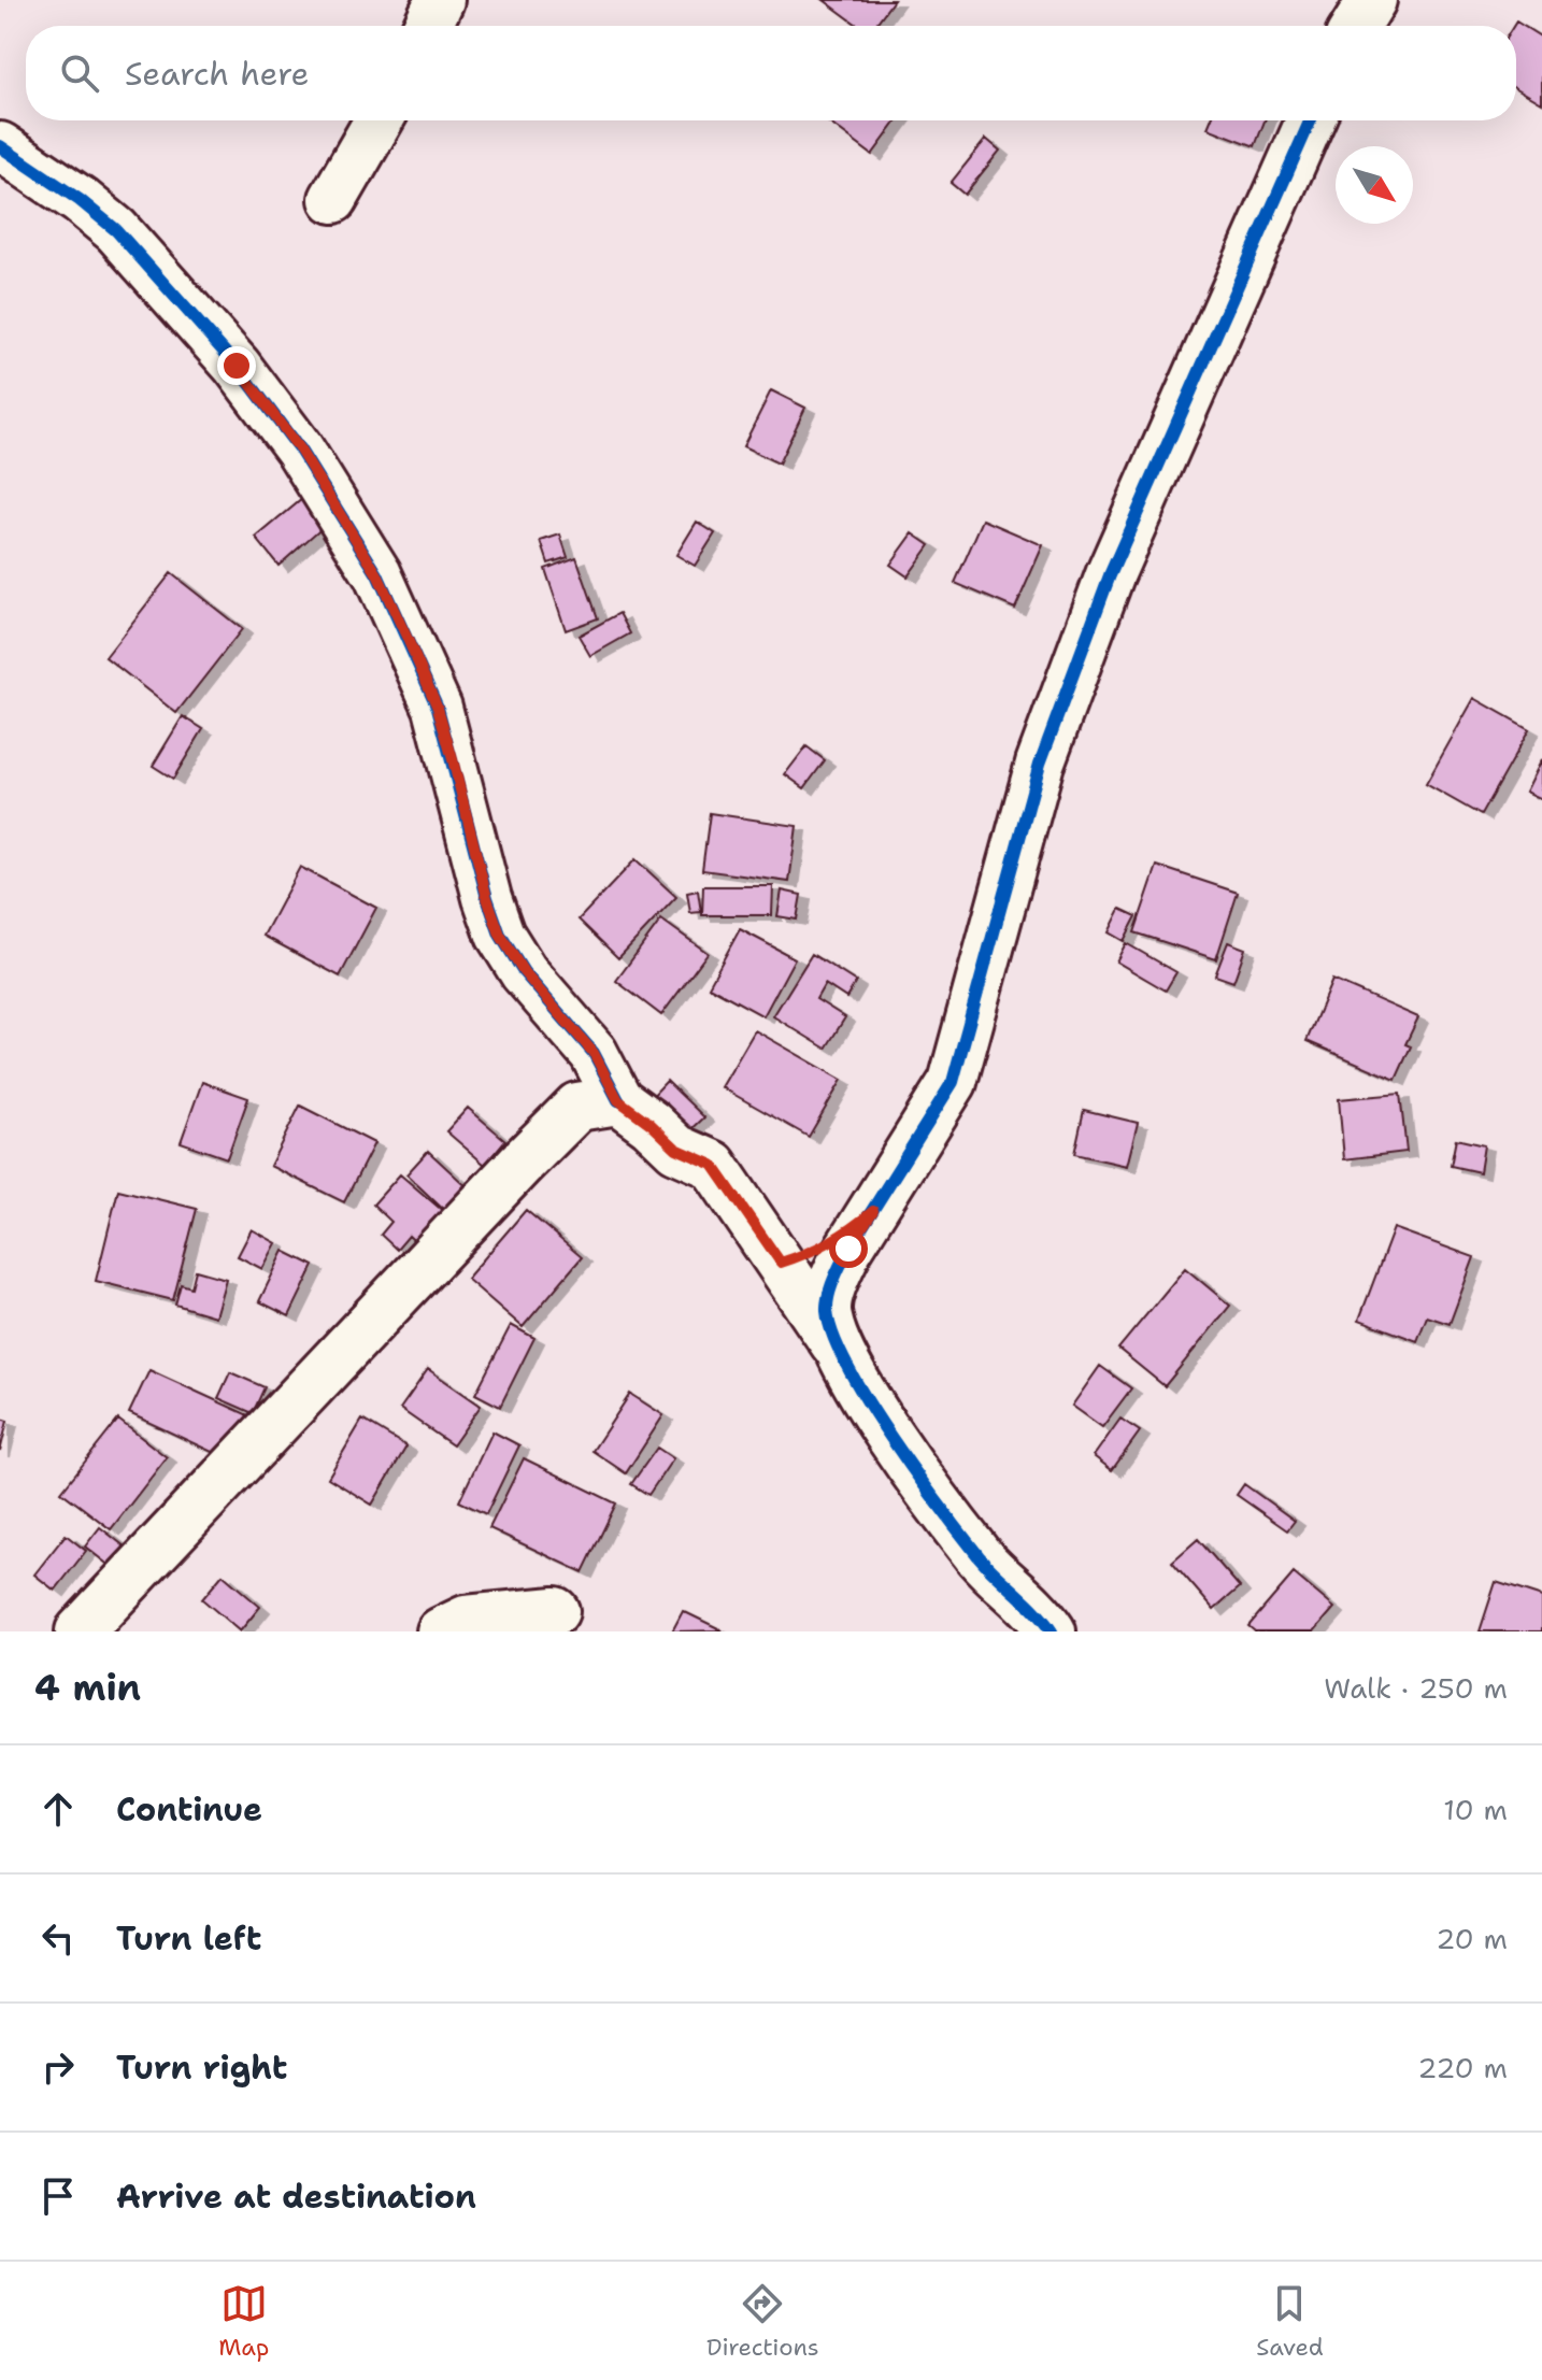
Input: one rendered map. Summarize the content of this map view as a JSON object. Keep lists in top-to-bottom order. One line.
{"north":"bottom right","page":{"search":"Search here","heading":["4 min","Walk · 250 m"],"list":[["Continue","10 m"],["Turn left","20 m"],["Turn right","220 m"],"Arrive at destination"],"nav":["Map","Directions","Saved"]}}
